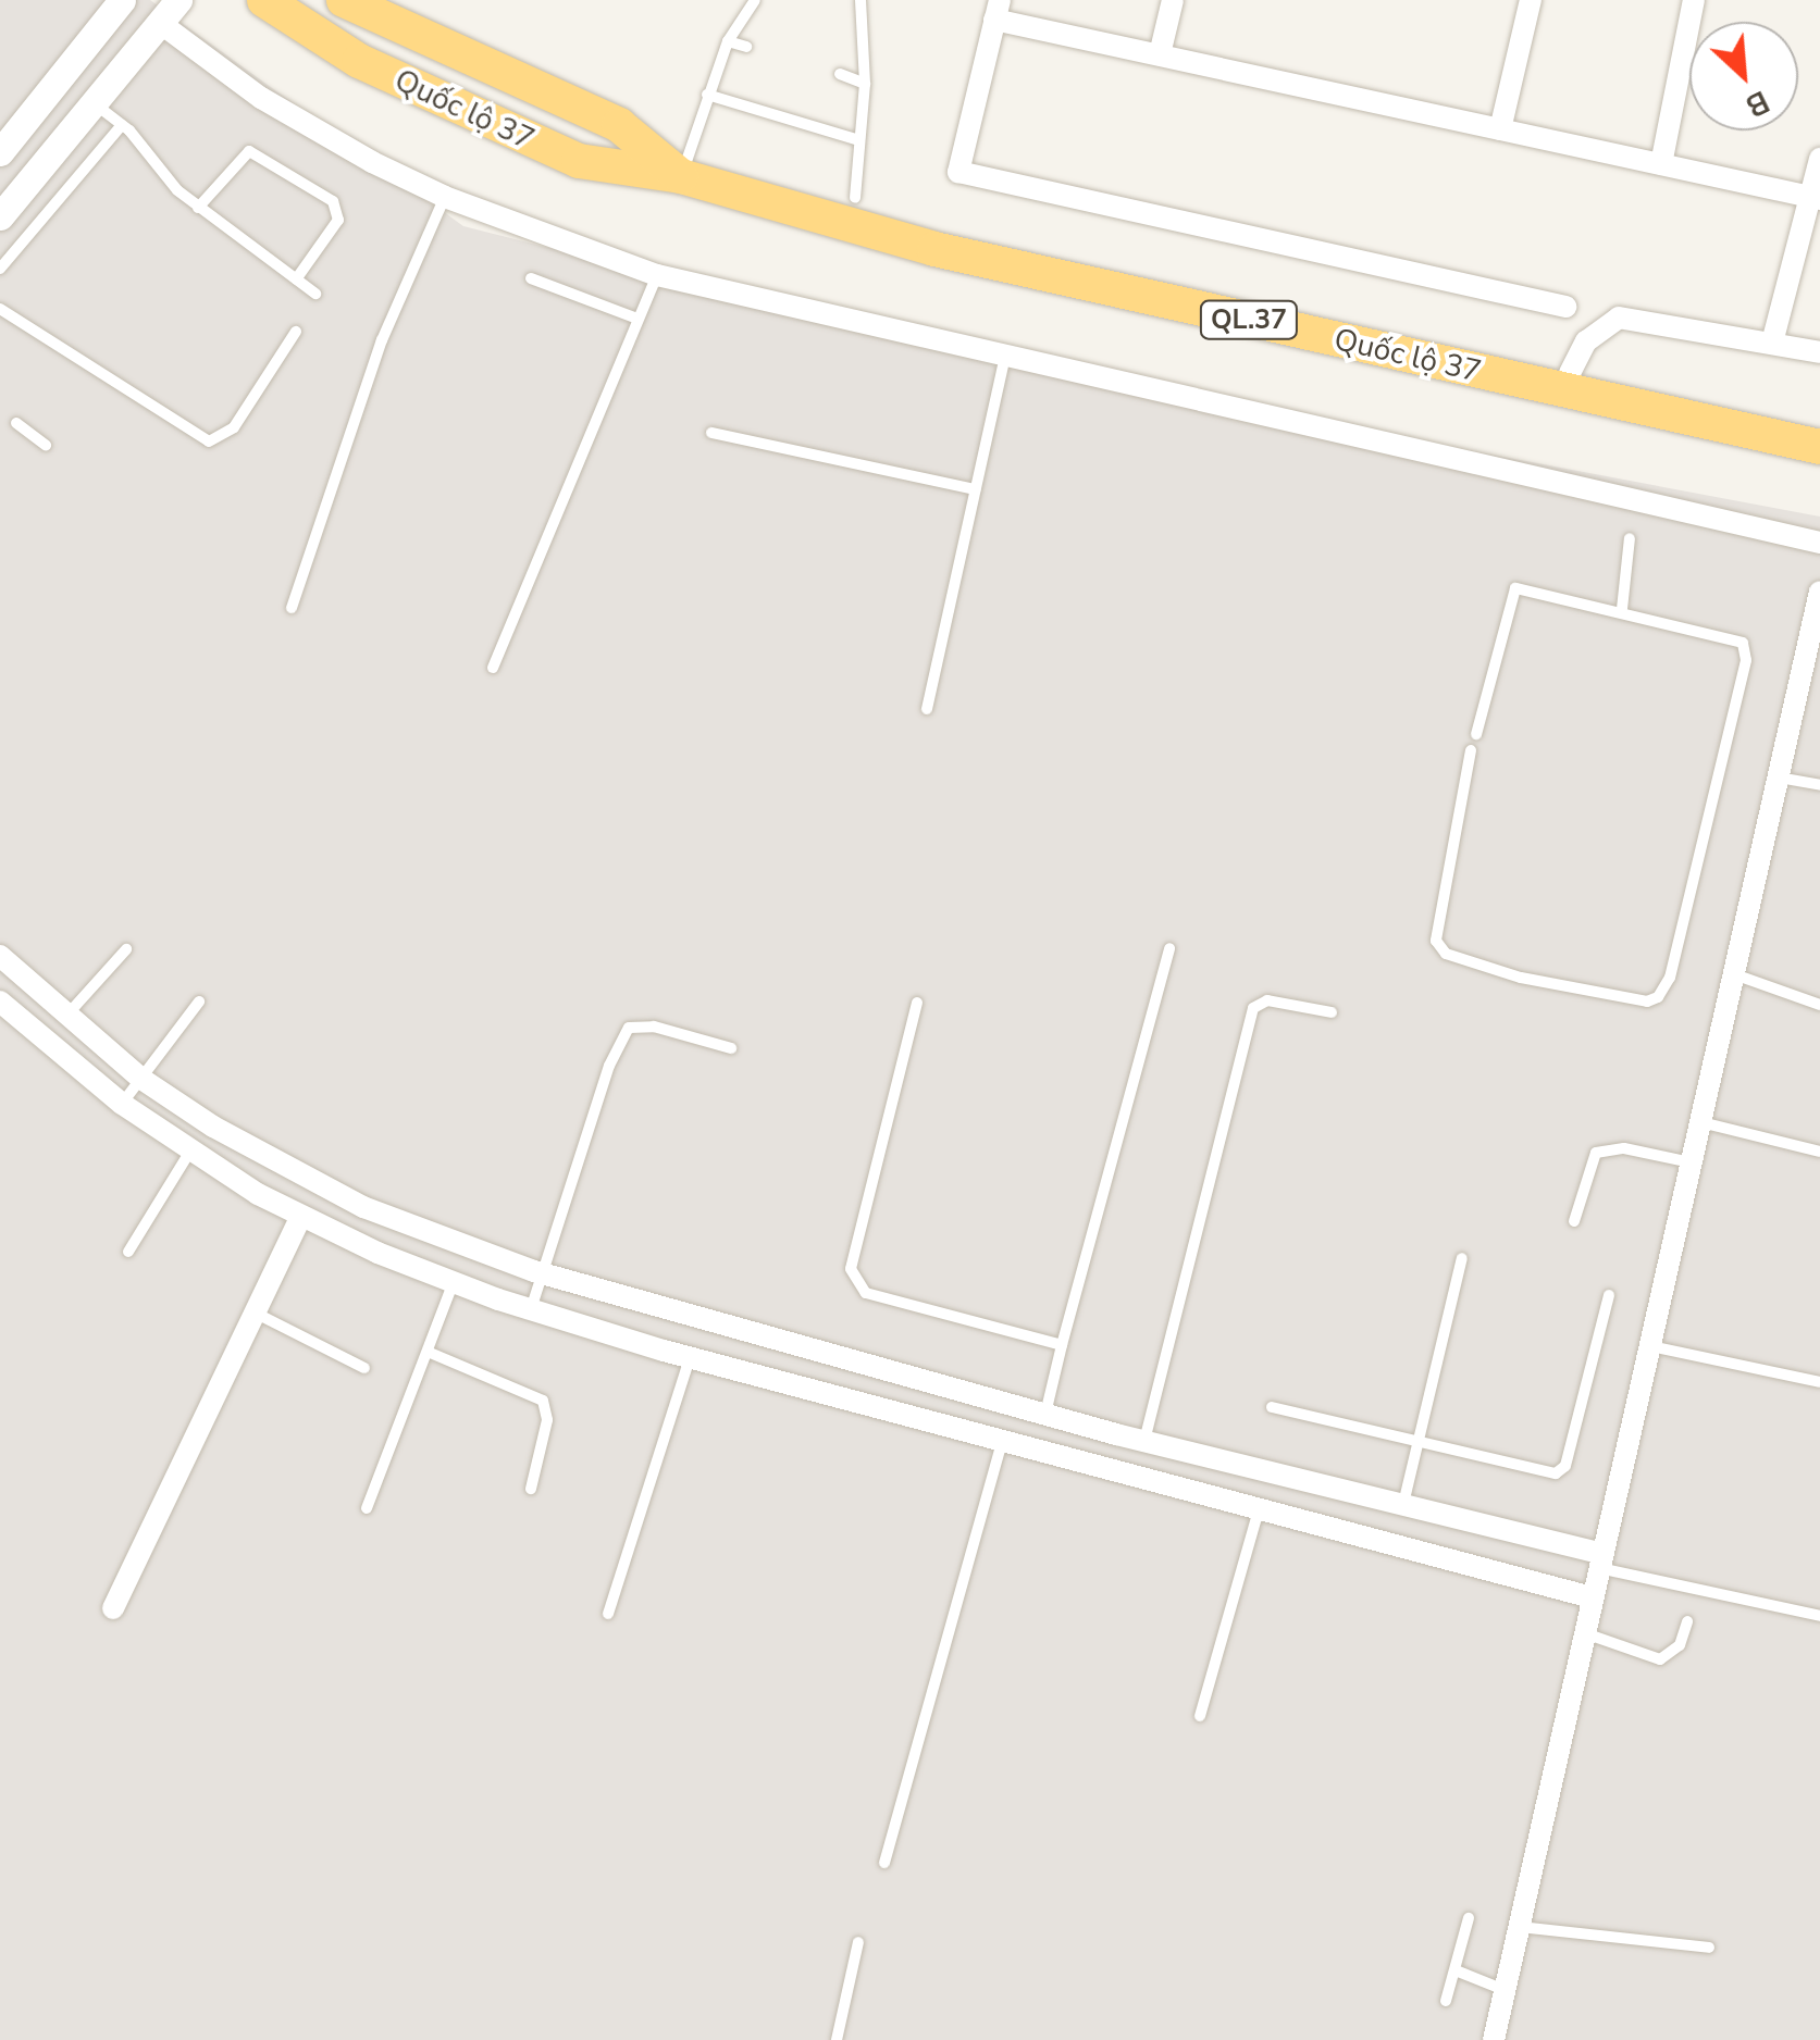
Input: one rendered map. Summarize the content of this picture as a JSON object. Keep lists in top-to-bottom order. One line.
{"streets":{"highway":["Quốc lộ 37","QL.37"]},"north":"bottom right"}
